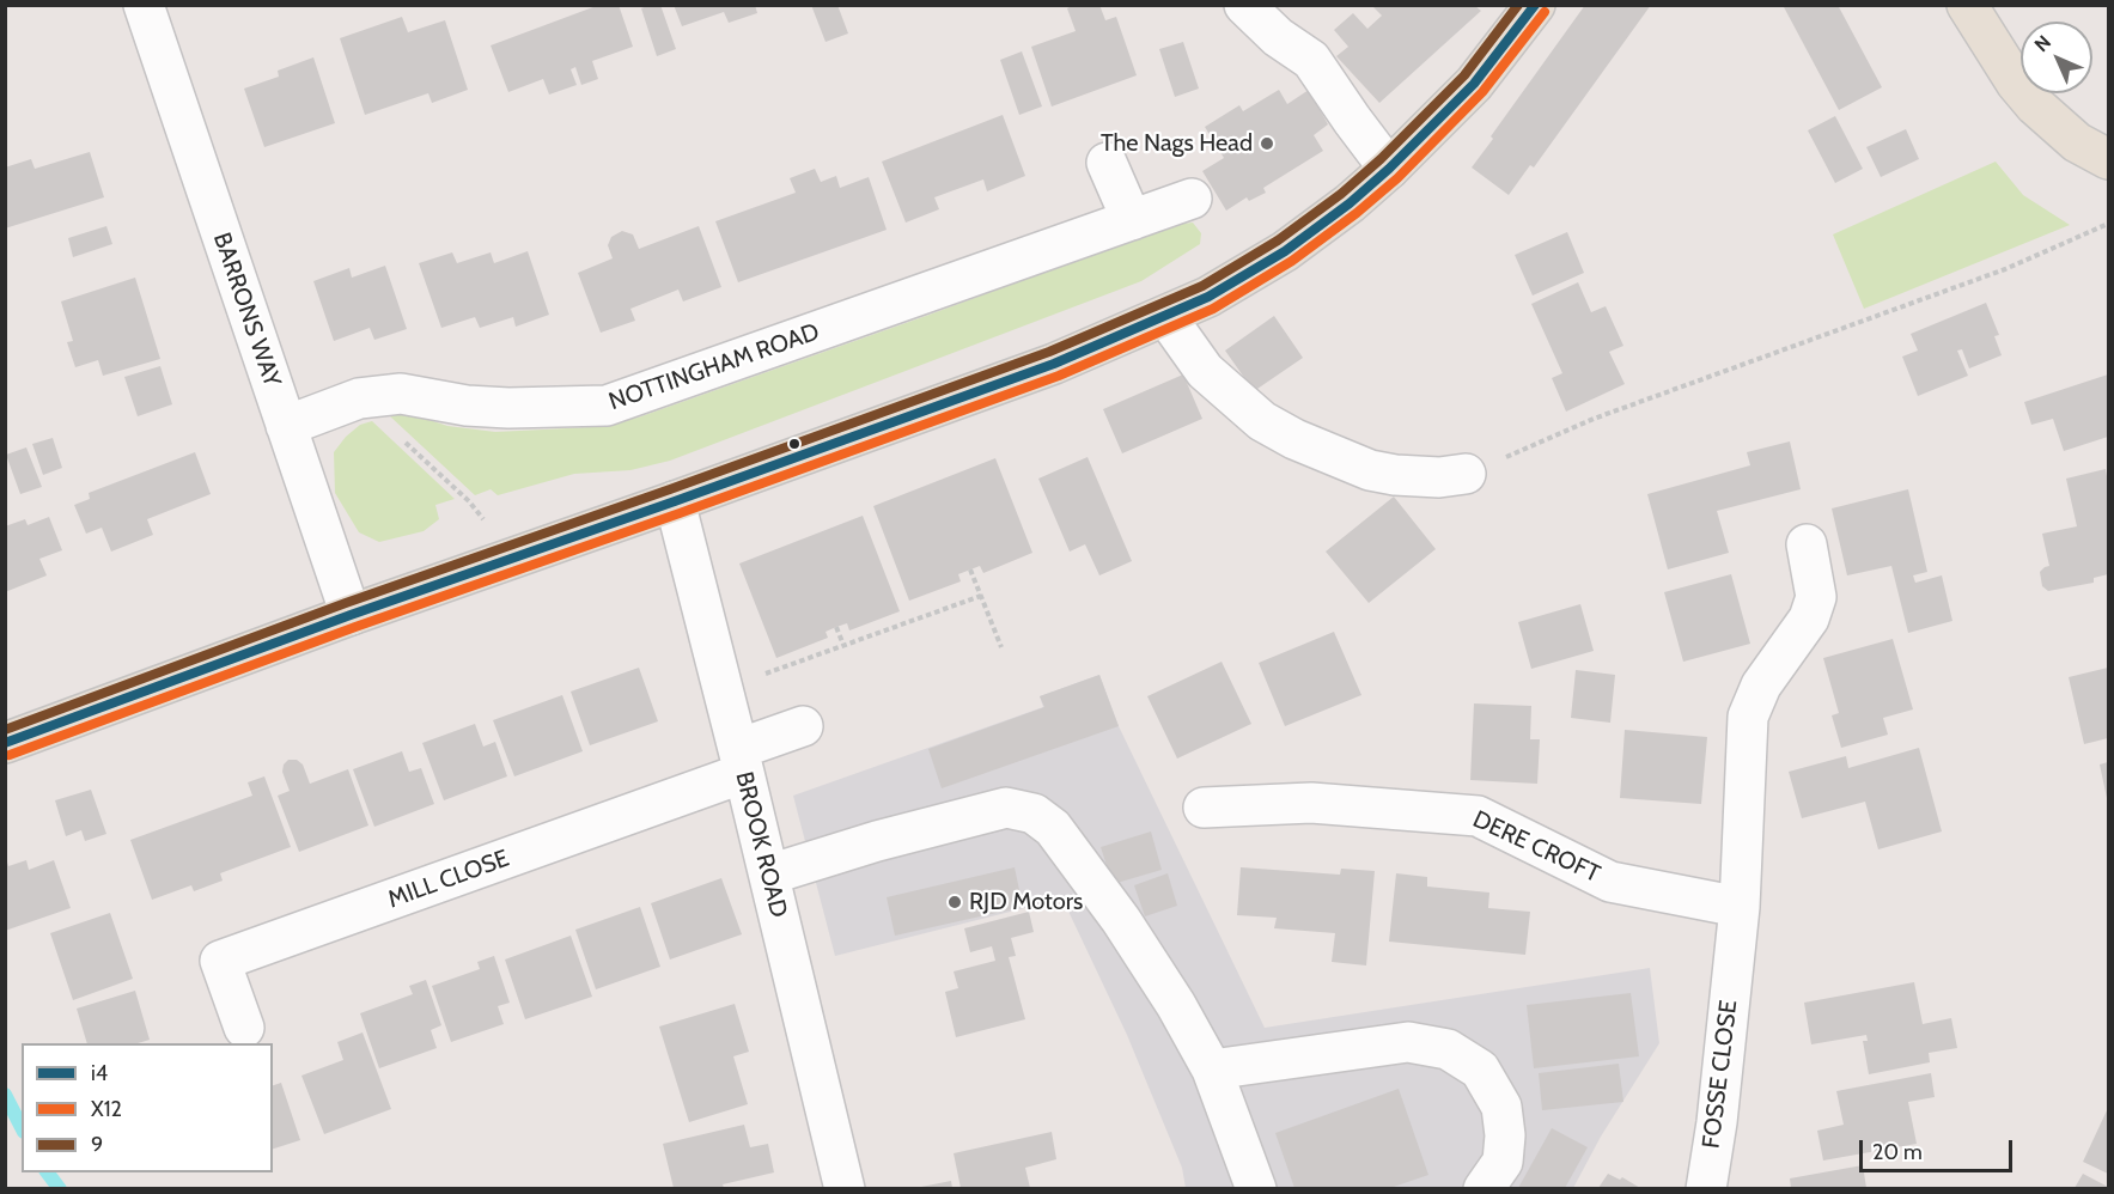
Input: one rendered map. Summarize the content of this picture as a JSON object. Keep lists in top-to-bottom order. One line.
{"streets":{"street":["BARRONS WAY","NOTTINGHAM ROAD","BROOK ROAD","DERE CROFT","MILL CLOSE","FOSSE CLOSE"]},"crossings":[["BARRONS WAY","NOTTINGHAM ROAD"],["BROOK ROAD","MILL CLOSE"],["DERE CROFT","FOSSE CLOSE"]],"places":["The Nags Head","RJD Motors"],"lines":["transit line i4","transit line 9","transit line X12"],"legend":["i4","X12","9"],"scale_bar":"20 m","north":"top left"}
